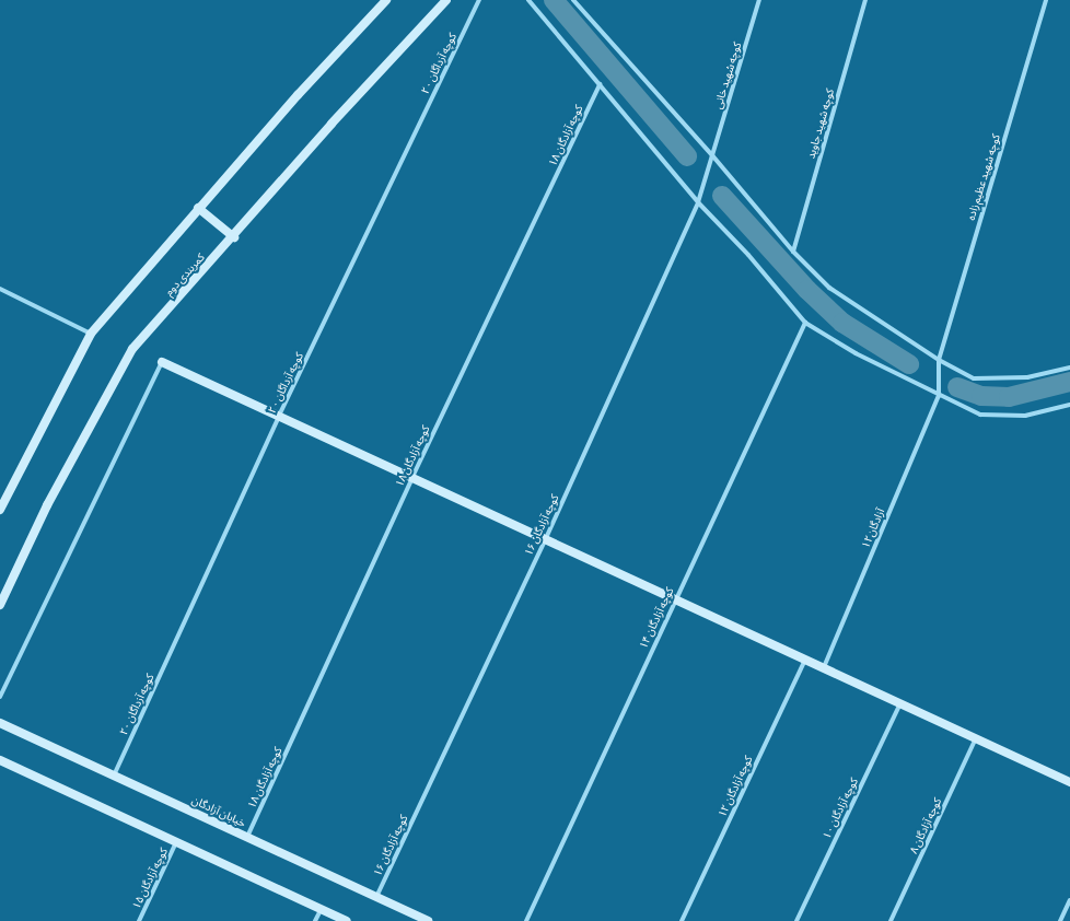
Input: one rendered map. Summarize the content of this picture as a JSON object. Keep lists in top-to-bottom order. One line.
{"streets":{"main road":["کمربندی دوم","خیابان آزادگان"],"street":["کوچه آزداگان ۲۰","کوچه شهید خانی","کوچه شهید جاوید","کوچه آزادگان ۱۸","کوچه شهید عظیم زاده","کوچه آزادگان ۱۶","۱۲آزادگان","کوچه آزادگان ۱۴","کوچه آزادگان ۱۲","کوچه آزادگان ۱۰","کوچه آزادگان ۸","کوچه آزادگان ۱۵"]},"crossings":[["کوچه آزداگان ۲۰","خیابان آزادگان"],["کوچه شهید خانی","کوچه آزادگان ۱۶"],["کوچه آزادگان ۱۸","خیابان آزادگان"],["کوچه شهید عظیم زاده","۱۲آزادگان"],["کوچه آزادگان ۱۶","خیابان آزادگان"]]}
